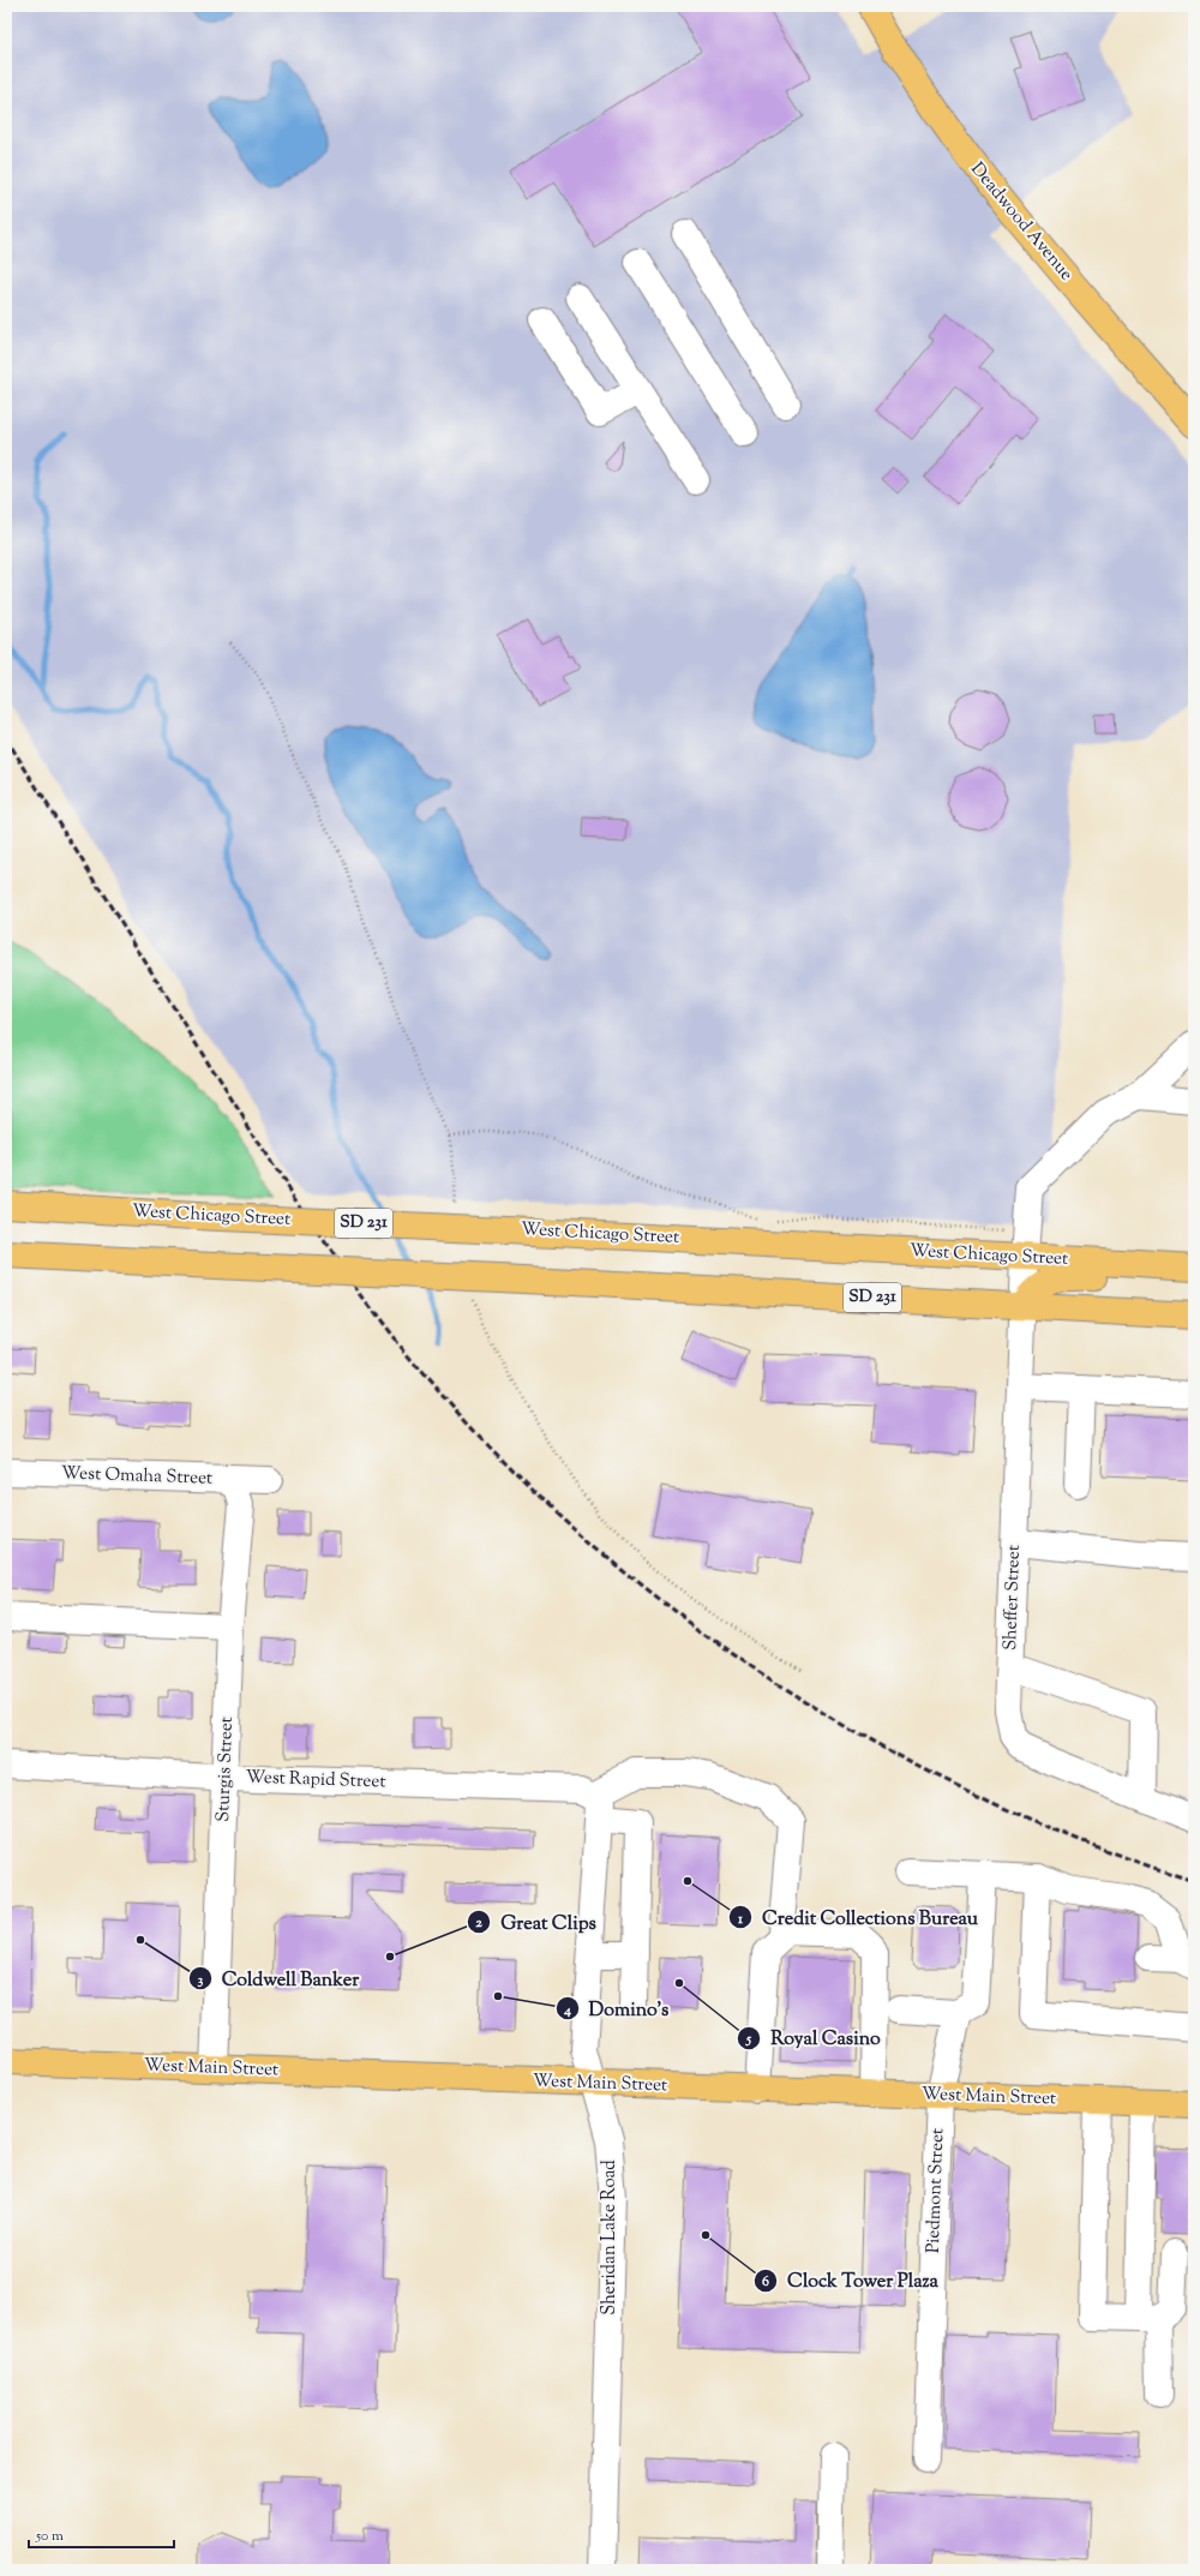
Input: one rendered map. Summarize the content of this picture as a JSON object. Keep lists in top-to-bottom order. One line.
{"streets":{"main road":["Deadwood Avenue","West Chicago Street","SD 231","West Main Street"],"street":["West Omaha Street","Sheffer Street","Sturgis Street","West Rapid Street","Piedmont Street","Sheridan Lake Road"]},"crossings":[["West Chicago Street","Sheffer Street"],["SD 231","Sheffer Street"],["West Omaha Street","Sturgis Street"],["Sturgis Street","West Rapid Street"],["Sturgis Street","West Main Street"],["West Rapid Street","Sheridan Lake Road"],["West Main Street","Piedmont Street"],["West Main Street","Sheridan Lake Road"]],"places":["Credit Collections Bureau","Coldwell Banker","Great Clips","Royal Casino","Domino's","Clock Tower Plaza"],"scale_bar":"50 m"}
